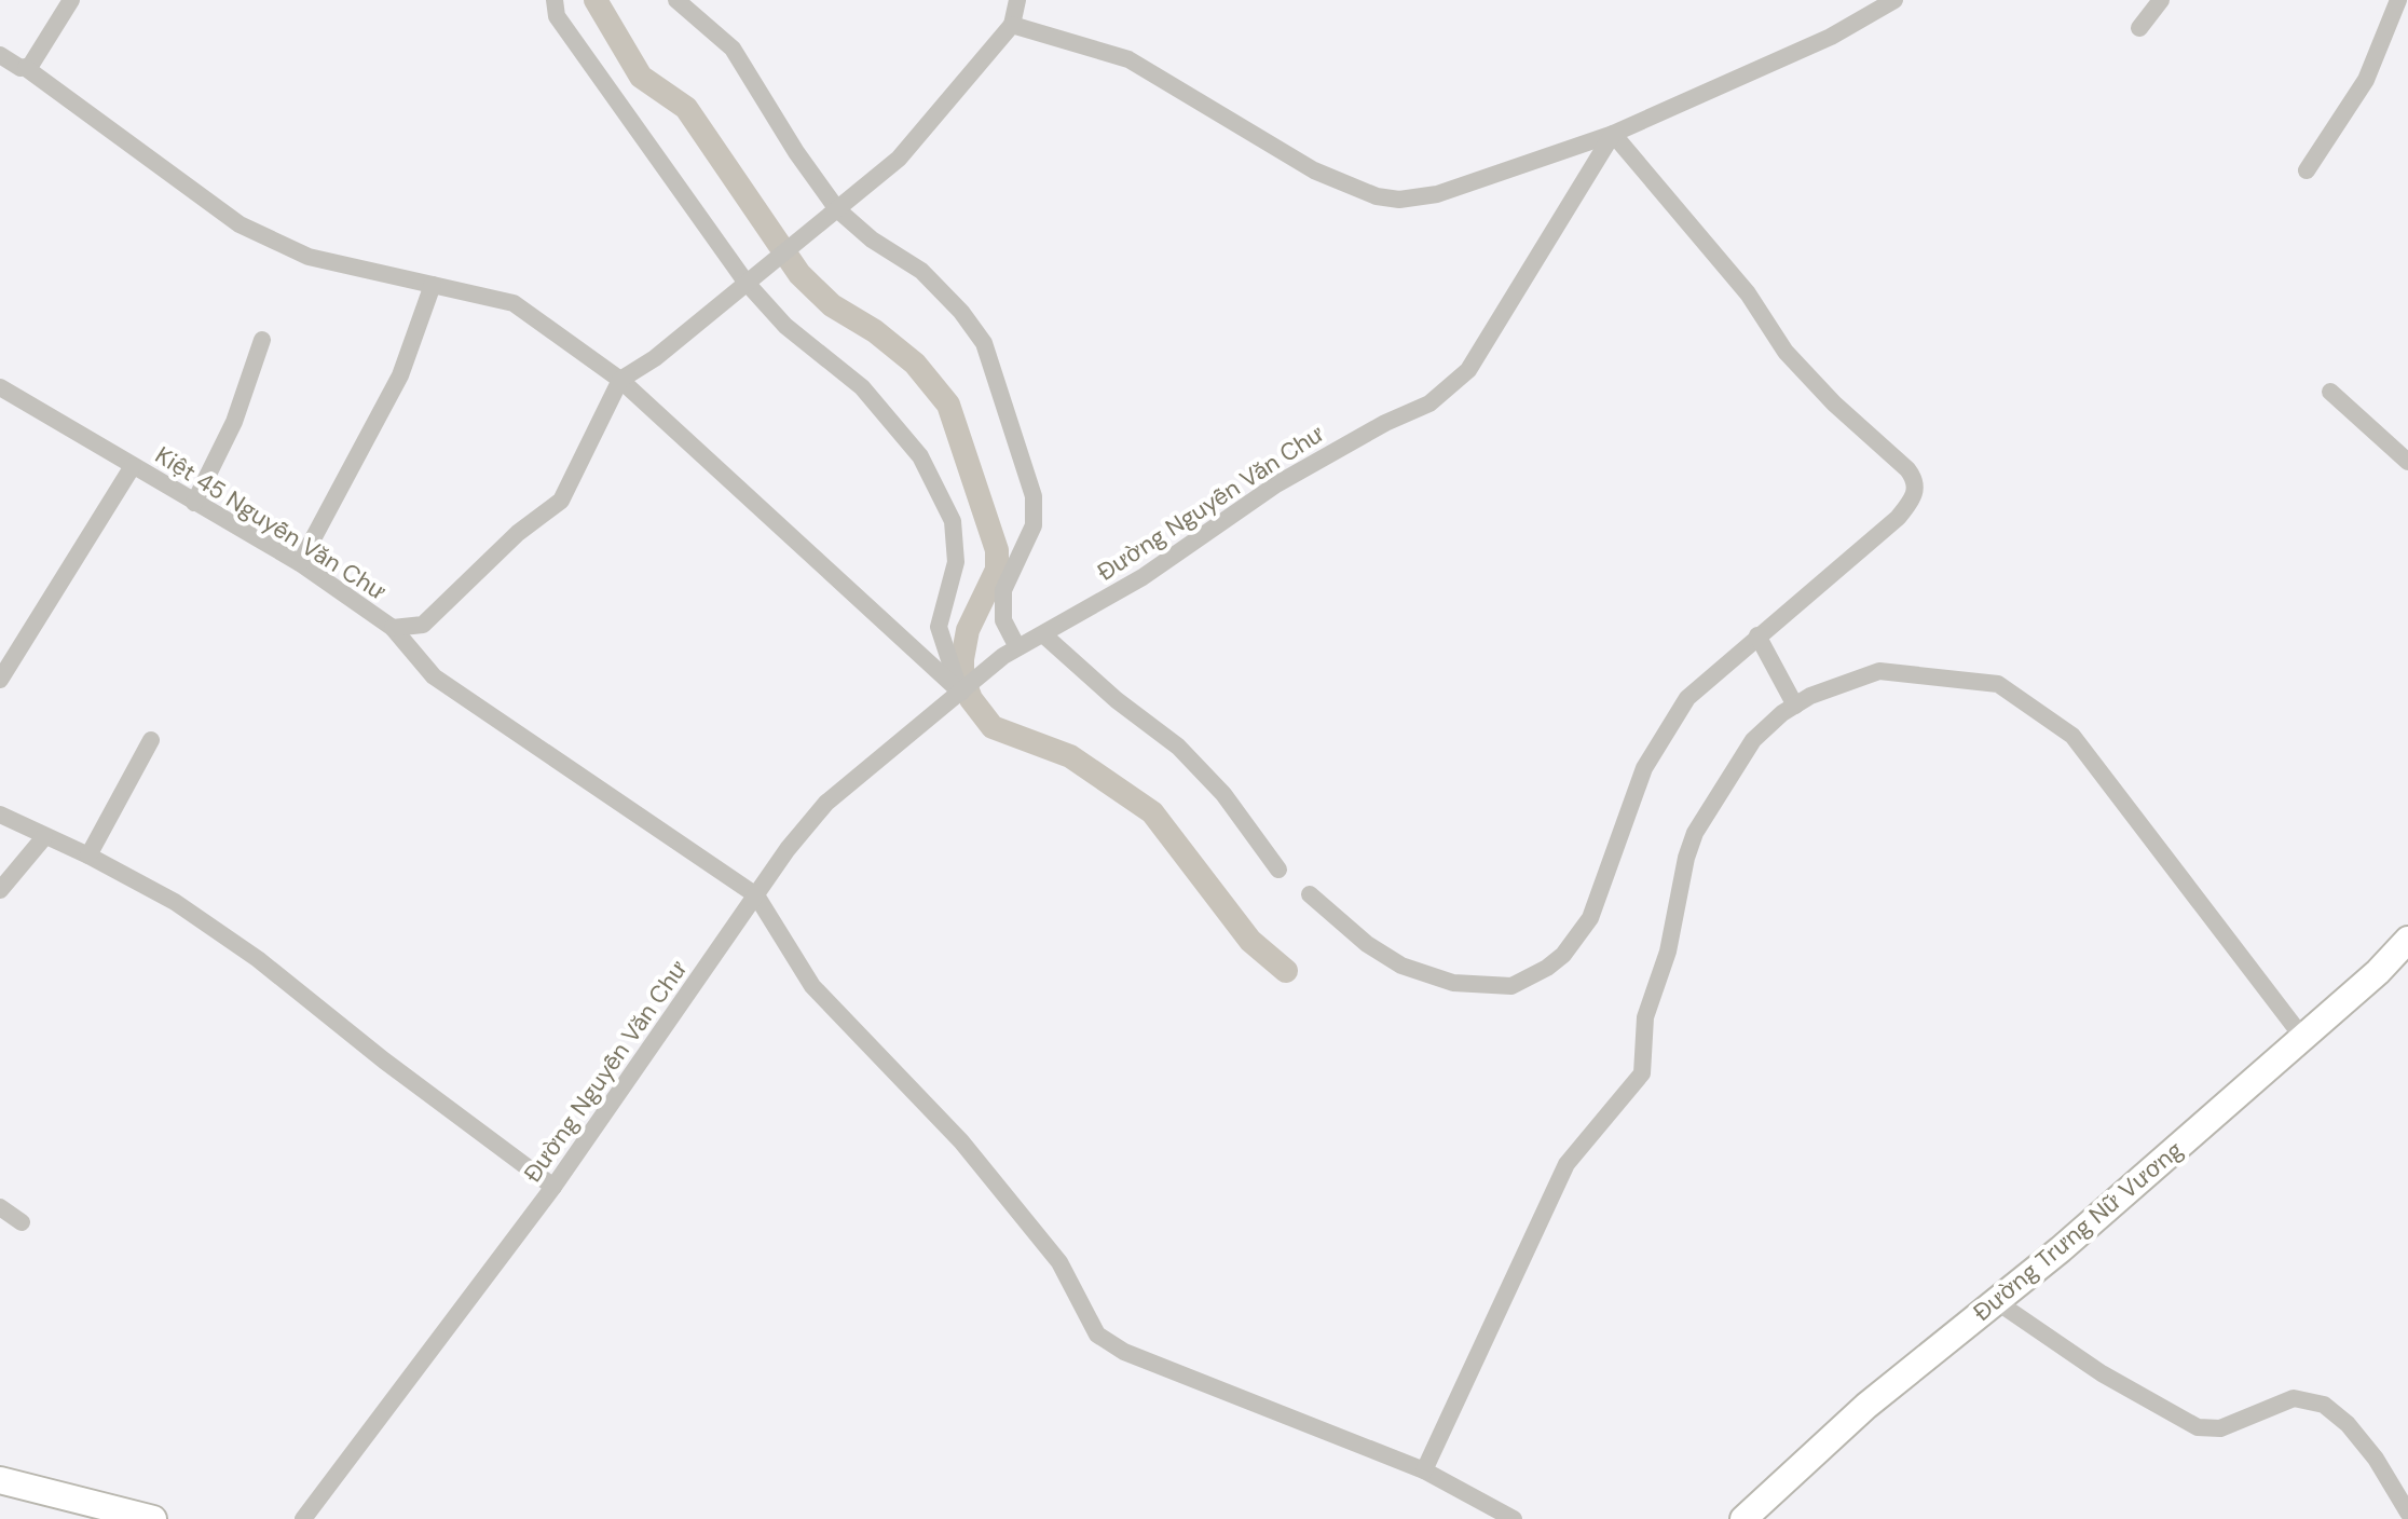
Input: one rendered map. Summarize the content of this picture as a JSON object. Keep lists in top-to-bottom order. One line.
{"streets":{"street":["Đường Nguyễn Văn Chư","Kiệt 45 Nguyễn Văn Chư","Đường Trưng Nữ Vương"]},"crossings":[["Đường Nguyễn Văn Chư","Kiệt 45 Nguyễn Văn Chư"]]}
